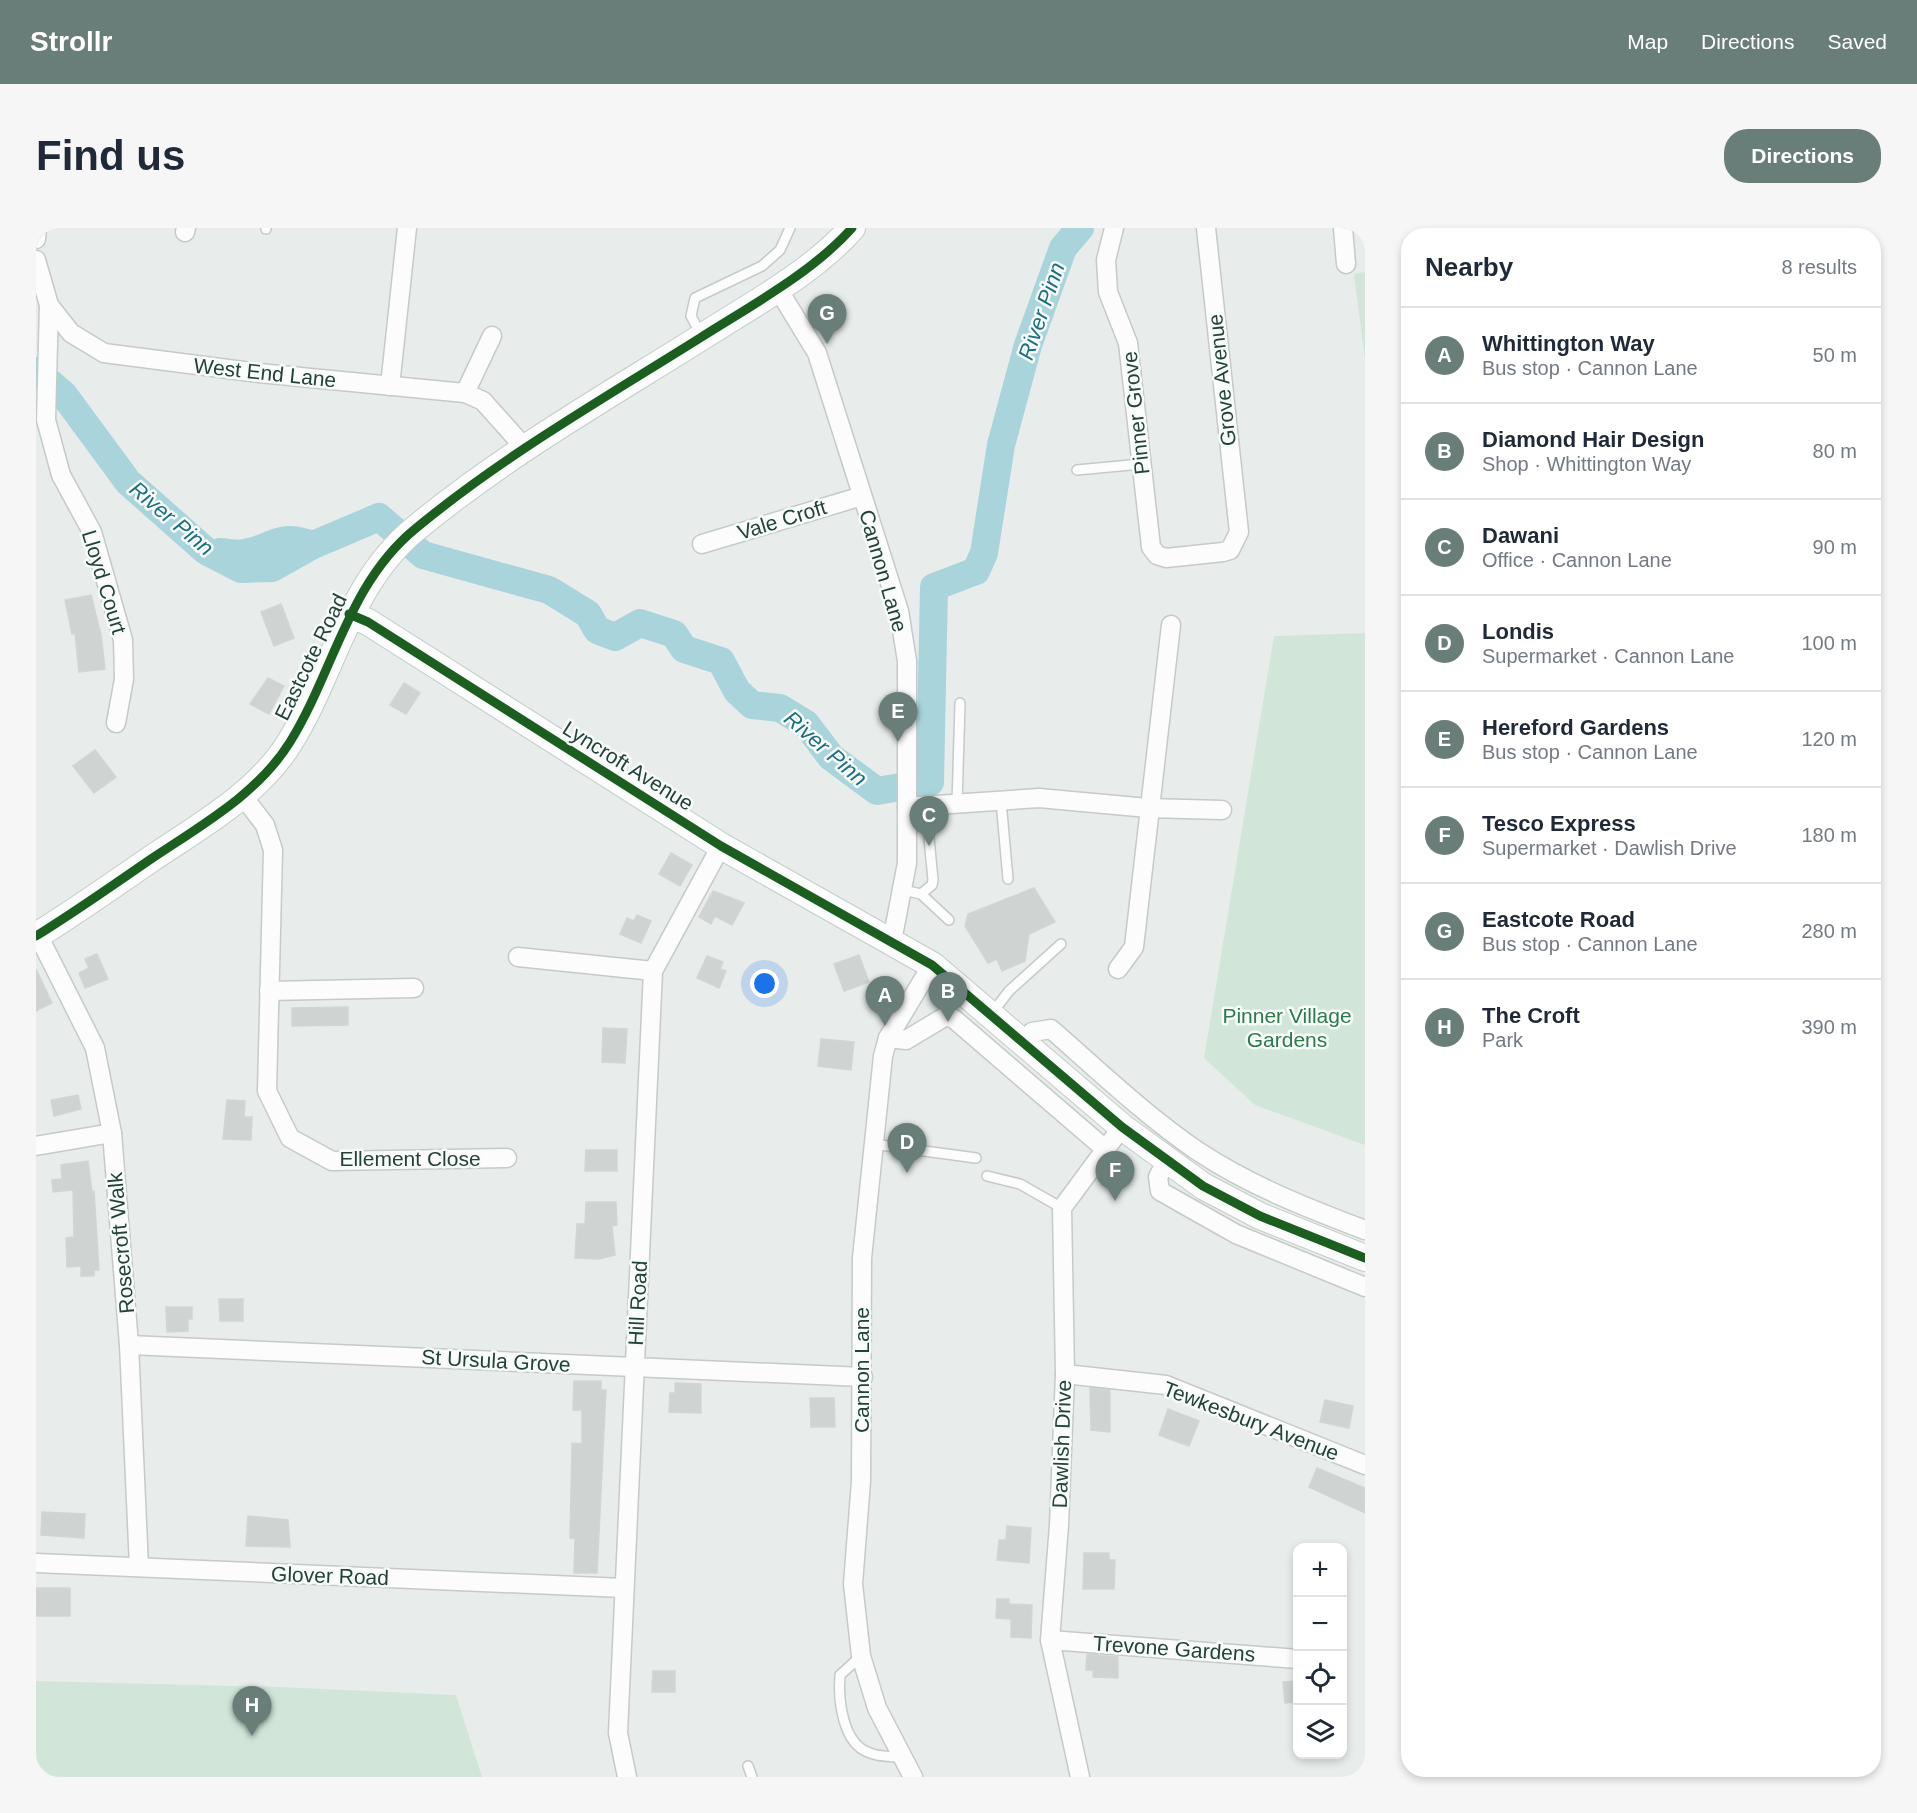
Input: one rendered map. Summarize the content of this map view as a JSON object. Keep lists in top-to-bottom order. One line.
{"streets":{"street":["West End Lane","Grove Avenue","Pinner Grove","Vale Croft","Cannon Lane","Lloyd Court","Eastcote Road","Lyncroft Avenue","Ellement Close","Rosecroft Walk","Hill Road","St Ursula Grove","Tewkesbury Avenue","Dawlish Drive","Glover Road","Trevone Gardens"]},"crossings":[["West End Lane","Lloyd Court"],["West End Lane","Eastcote Road"],["Grove Avenue","Pinner Grove"],["Vale Croft","Cannon Lane"],["Cannon Lane","Eastcote Road"],["Cannon Lane","Lyncroft Avenue"],["Cannon Lane","St Ursula Grove"],["Eastcote Road","Lyncroft Avenue"],["Eastcote Road","Ellement Close"],["Eastcote Road","Rosecroft Walk"],["Lyncroft Avenue","Hill Road"],["Rosecroft Walk","St Ursula Grove"],["Rosecroft Walk","Glover Road"],["Hill Road","St Ursula Grove"],["Hill Road","Glover Road"],["Tewkesbury Avenue","Dawlish Drive"],["Dawlish Drive","Trevone Gardens"]],"water":["River Pinn"],"parks":["Pinner Village Gardens"],"page":{"header":"Strollr","nav":["Map","Directions","Saved"],"buttons":"Directions","title":"Find us","heading":["Nearby","8 results"],"pins":["G","E","C","B","A","D","F","H"],"list":[{"mark":"A","name":"Whittington Way","note":"Bus stop · Cannon Lane","value":"50 m"},{"mark":"B","name":"Diamond Hair Design","note":"Shop · Whittington Way","value":"80 m"},{"mark":"C","name":"Dawani","note":"Office · Cannon Lane","value":"90 m"},{"mark":"D","name":"Londis","note":"Supermarket · Cannon Lane","value":"100 m"},{"mark":"E","name":"Hereford Gardens","note":"Bus stop · Cannon Lane","value":"120 m"},{"mark":"F","name":"Tesco Express","note":"Supermarket · Dawlish Drive","value":"180 m"},{"mark":"G","name":"Eastcote Road","note":"Bus stop · Cannon Lane","value":"280 m"},{"mark":"H","name":"The Croft","note":"Park","value":"390 m"}],"map_buttons":["+","−"]}}
